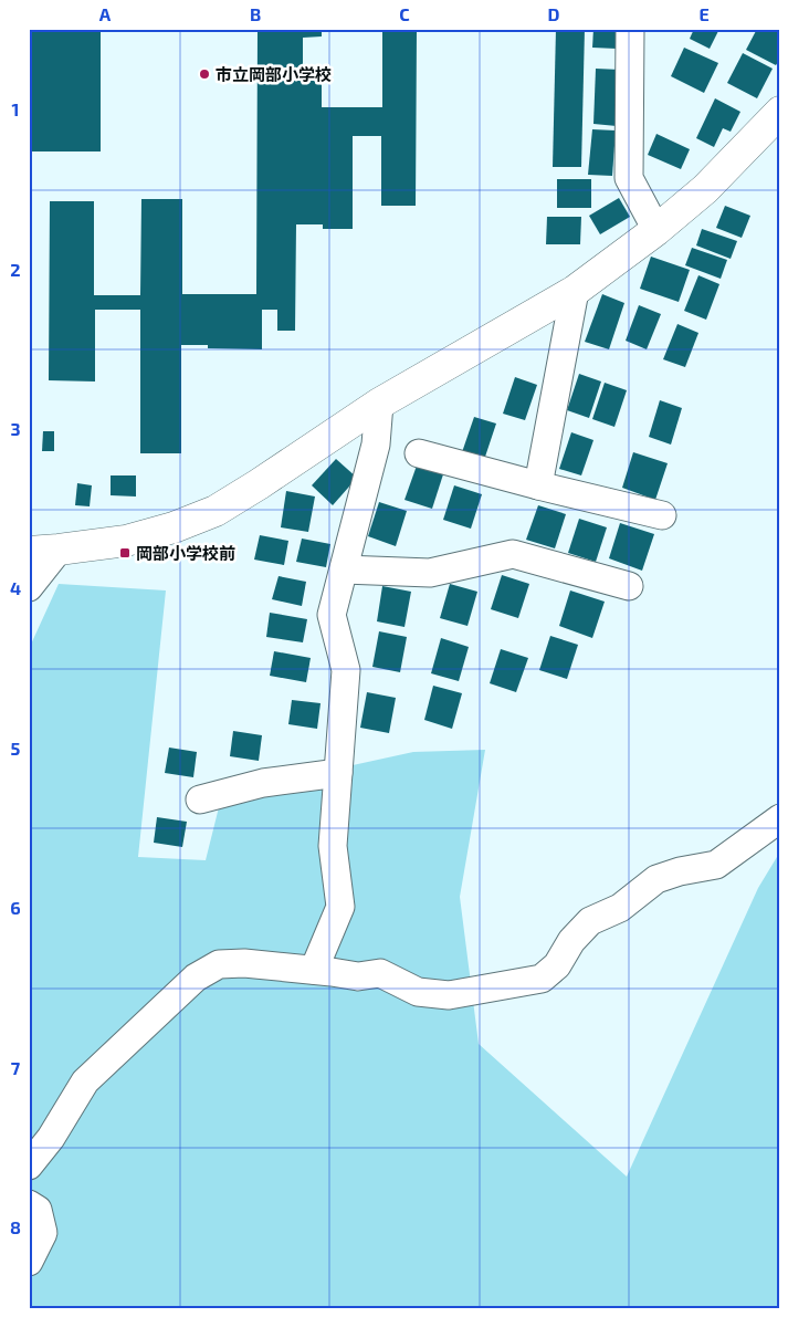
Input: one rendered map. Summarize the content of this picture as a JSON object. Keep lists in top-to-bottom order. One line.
{"places":{"other":["市立岡部小学校"],"transit":["岡部小学校前"]},"grid":{"columns":["A","B","C","D","E"],"rows":["1","2","3","4","5","6","7","8"]}}
